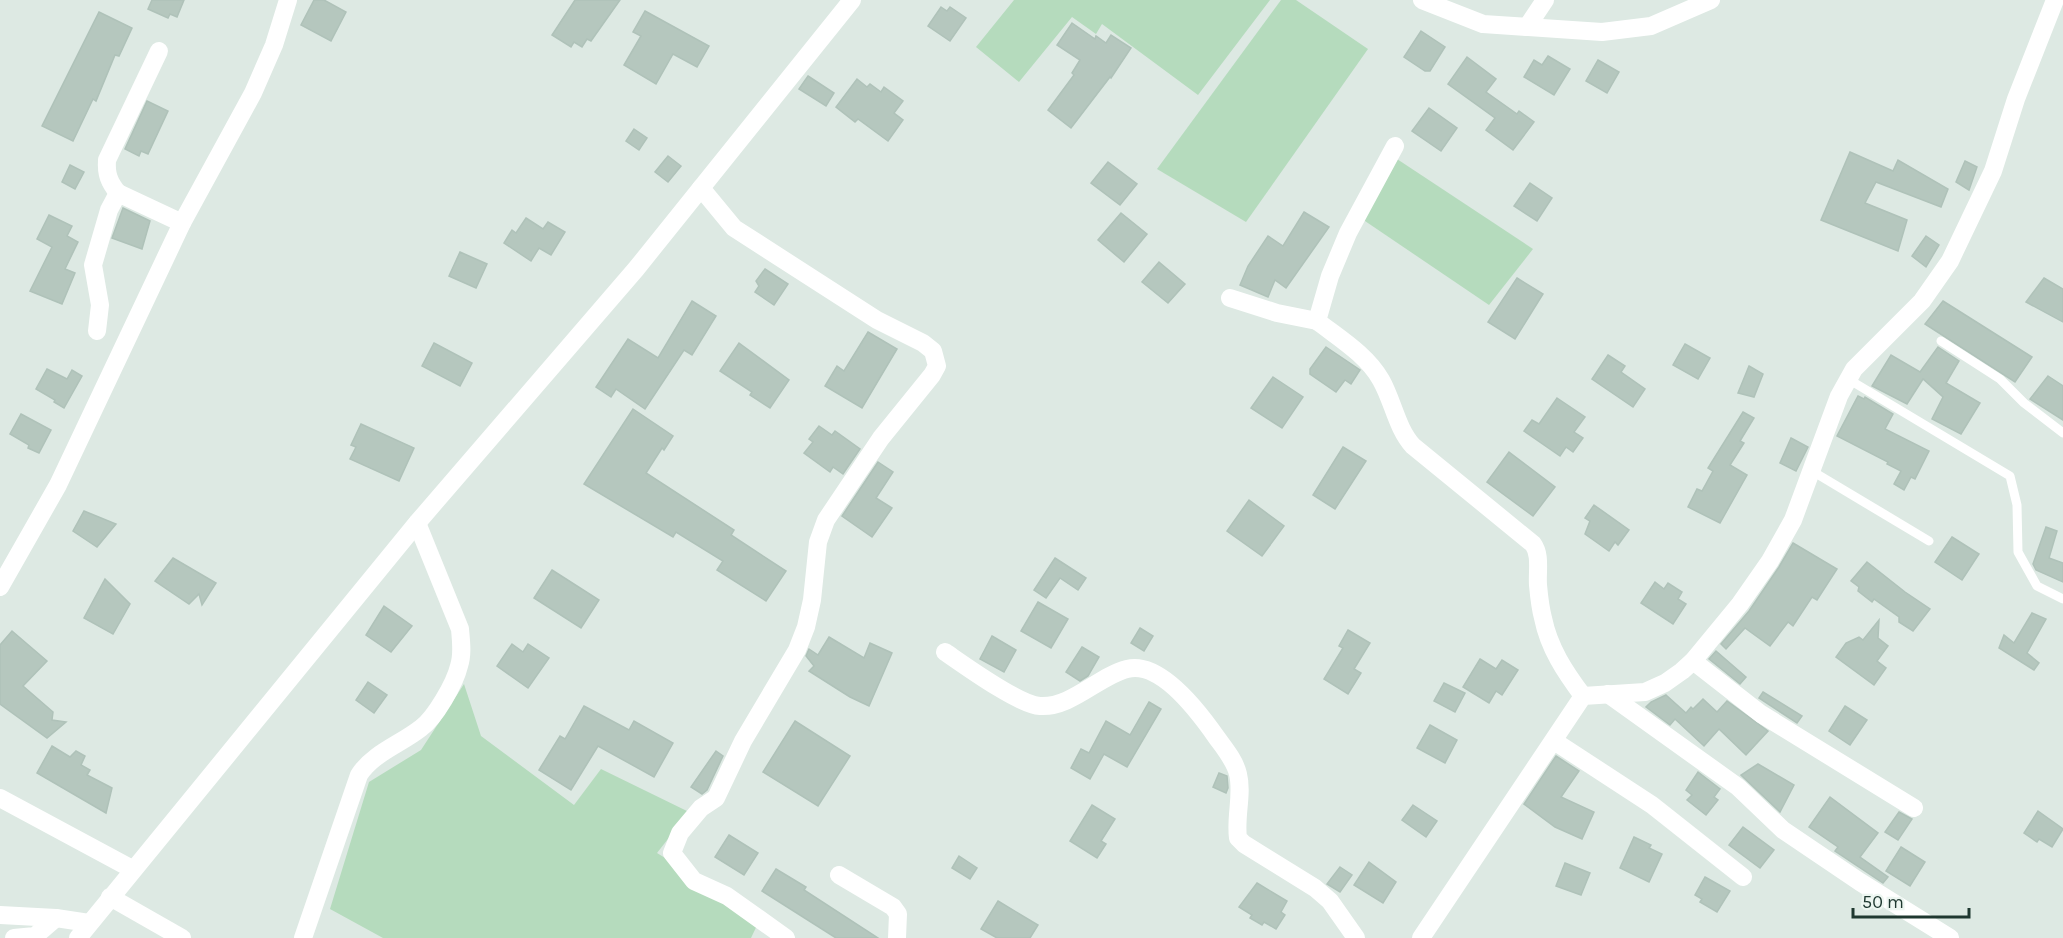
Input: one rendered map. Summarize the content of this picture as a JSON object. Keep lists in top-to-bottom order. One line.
{"scale_bar":"50 m"}
